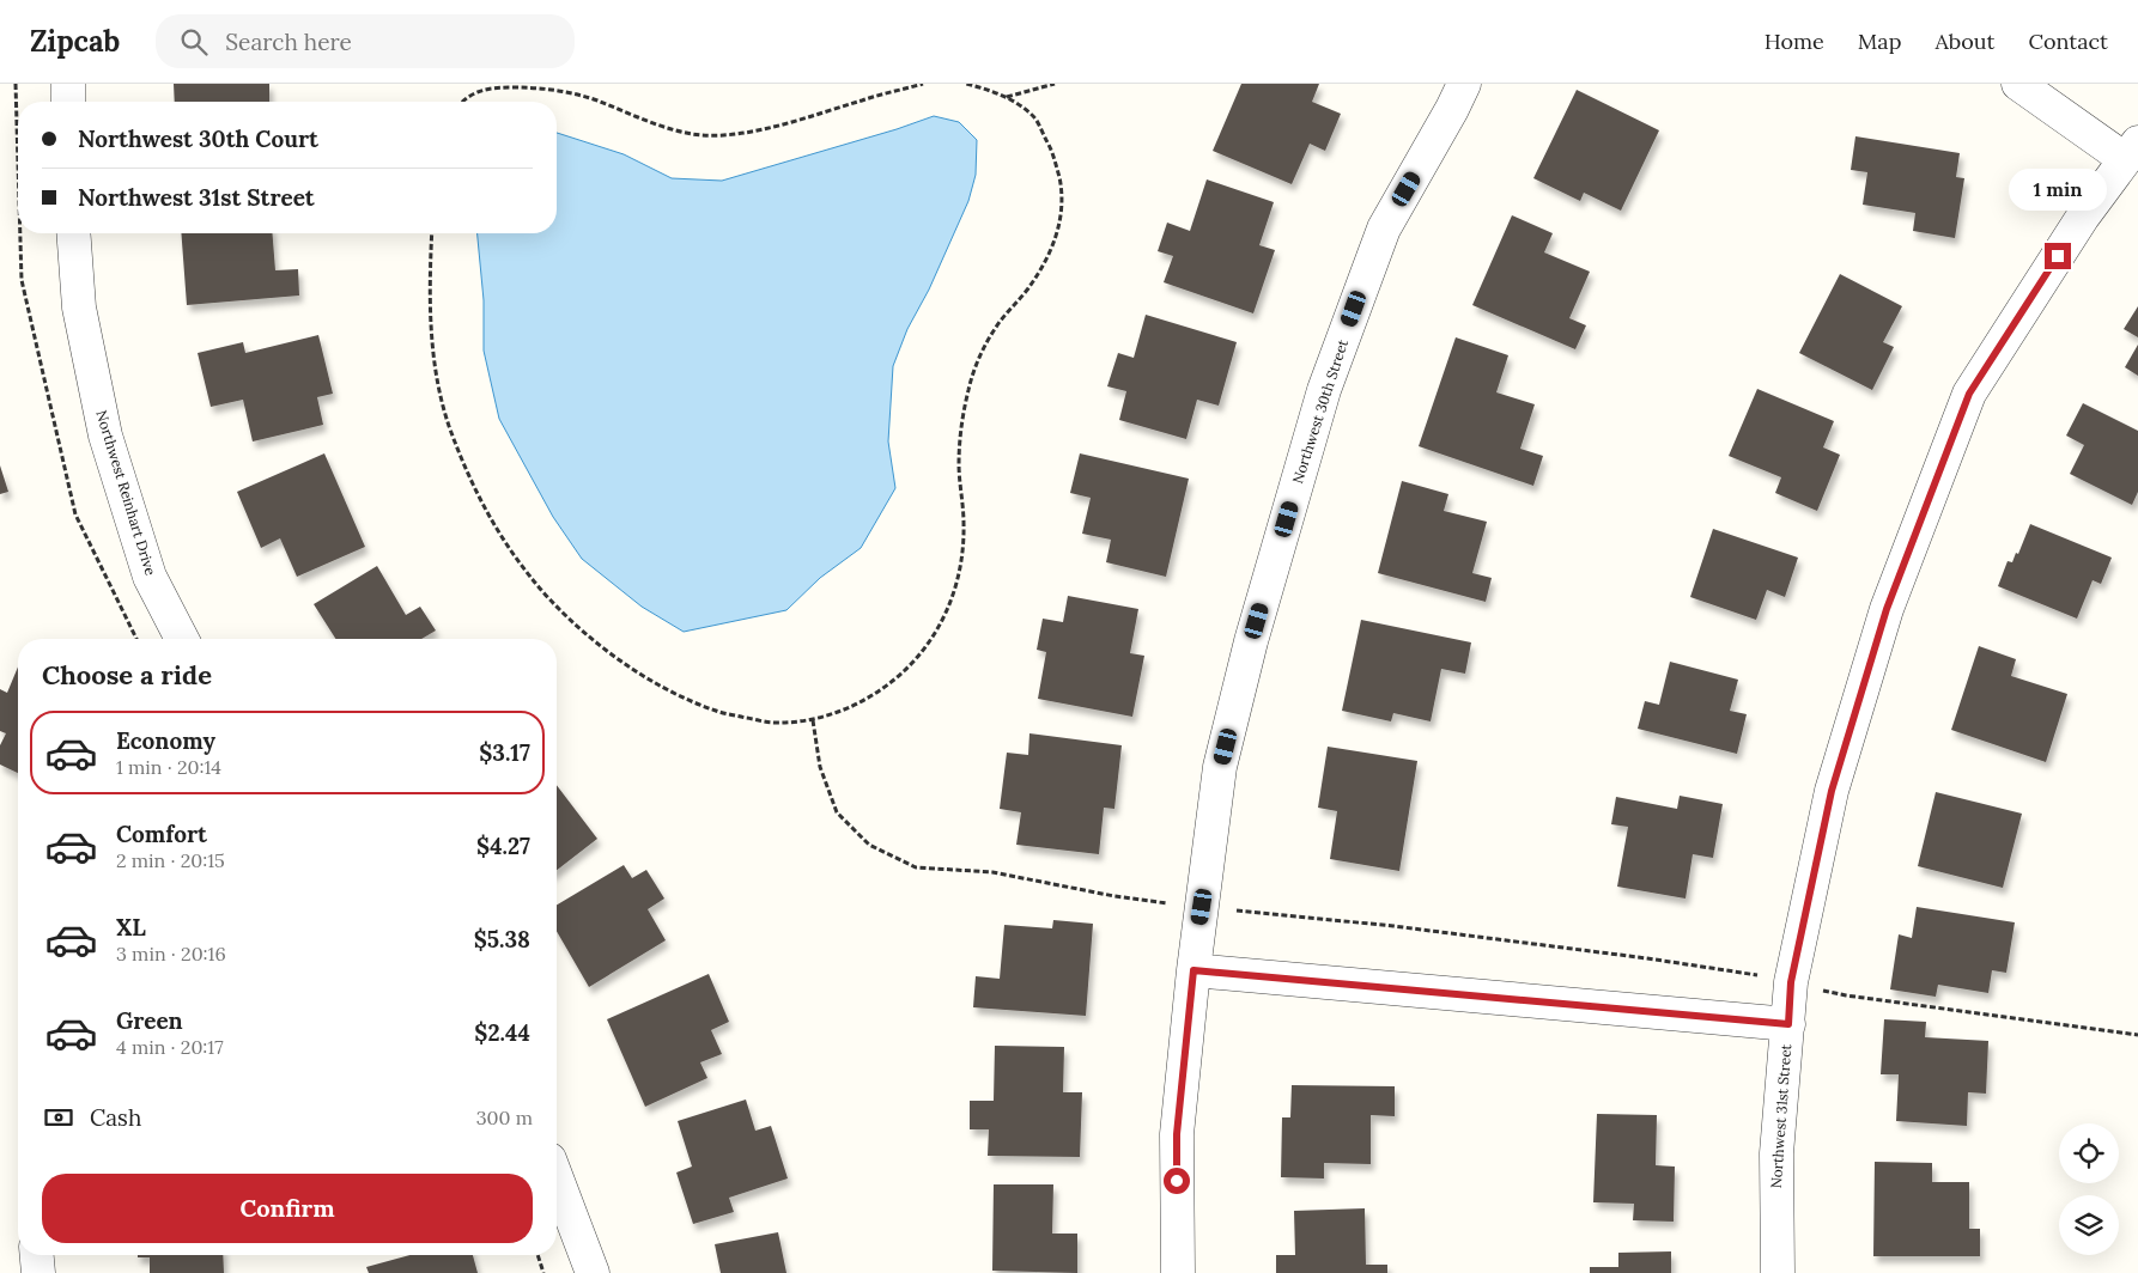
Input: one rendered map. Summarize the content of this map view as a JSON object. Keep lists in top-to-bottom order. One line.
{"streets":{"street":["Northwest 30th Street","Northwest Reinhart Drive","Northwest 31st Street"]},"page":{"header":"Zipcab","search":"Search here","nav":["Home","Map","About","Contact"],"banner":["Northwest 30th Court","Northwest 31st Street"],"bubble":"1 min","heading":"Choose a ride","list":[{"name":"Economy","note":"1 min · 20:14","value":"$3.17"},{"name":"Comfort","note":"2 min · 20:15","value":"$4.27"},{"name":"XL","note":"3 min · 20:16","value":"$5.38"},{"name":"Green","note":"4 min · 20:17","value":"$2.44"}],"pay":["Cash","300 m"],"buttons":"Confirm"}}
